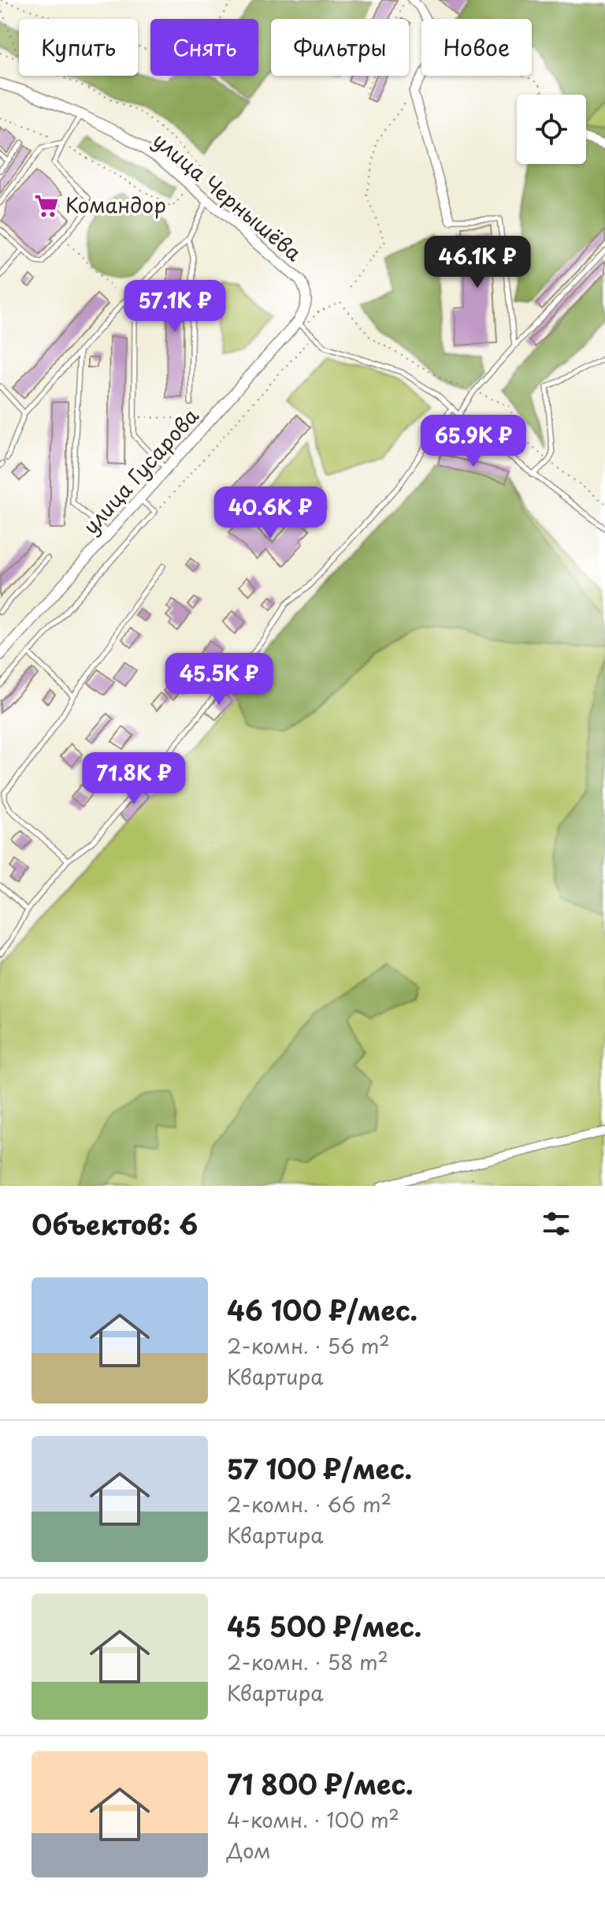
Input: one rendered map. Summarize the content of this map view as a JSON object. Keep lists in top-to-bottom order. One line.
{"streets":{"street":["улица Чернышёва","улица Гусарова"]},"crossings":[["улица Чернышёва","улица Гусарова"]],"places":{"supermarket":["Командор"]},"page":{"chip":["Купить","Снять","Фильтры","Новое"],"price":["46.1K ₽","57.1K ₽","65.9K ₽","40.6K ₽","45.5K ₽","71.8K ₽"],"heading":"Объектов: 6","list":[{"name":"46 100 ₽/мес.","note":"2-комн. · 56 m² · Квартира"},{"name":"57 100 ₽/мес.","note":"2-комн. · 66 m² · Квартира"},{"name":"45 500 ₽/мес.","note":"2-комн. · 58 m² · Квартира"},{"name":"71 800 ₽/мес.","note":"4-комн. · 100 m² · Дом"}]}}
